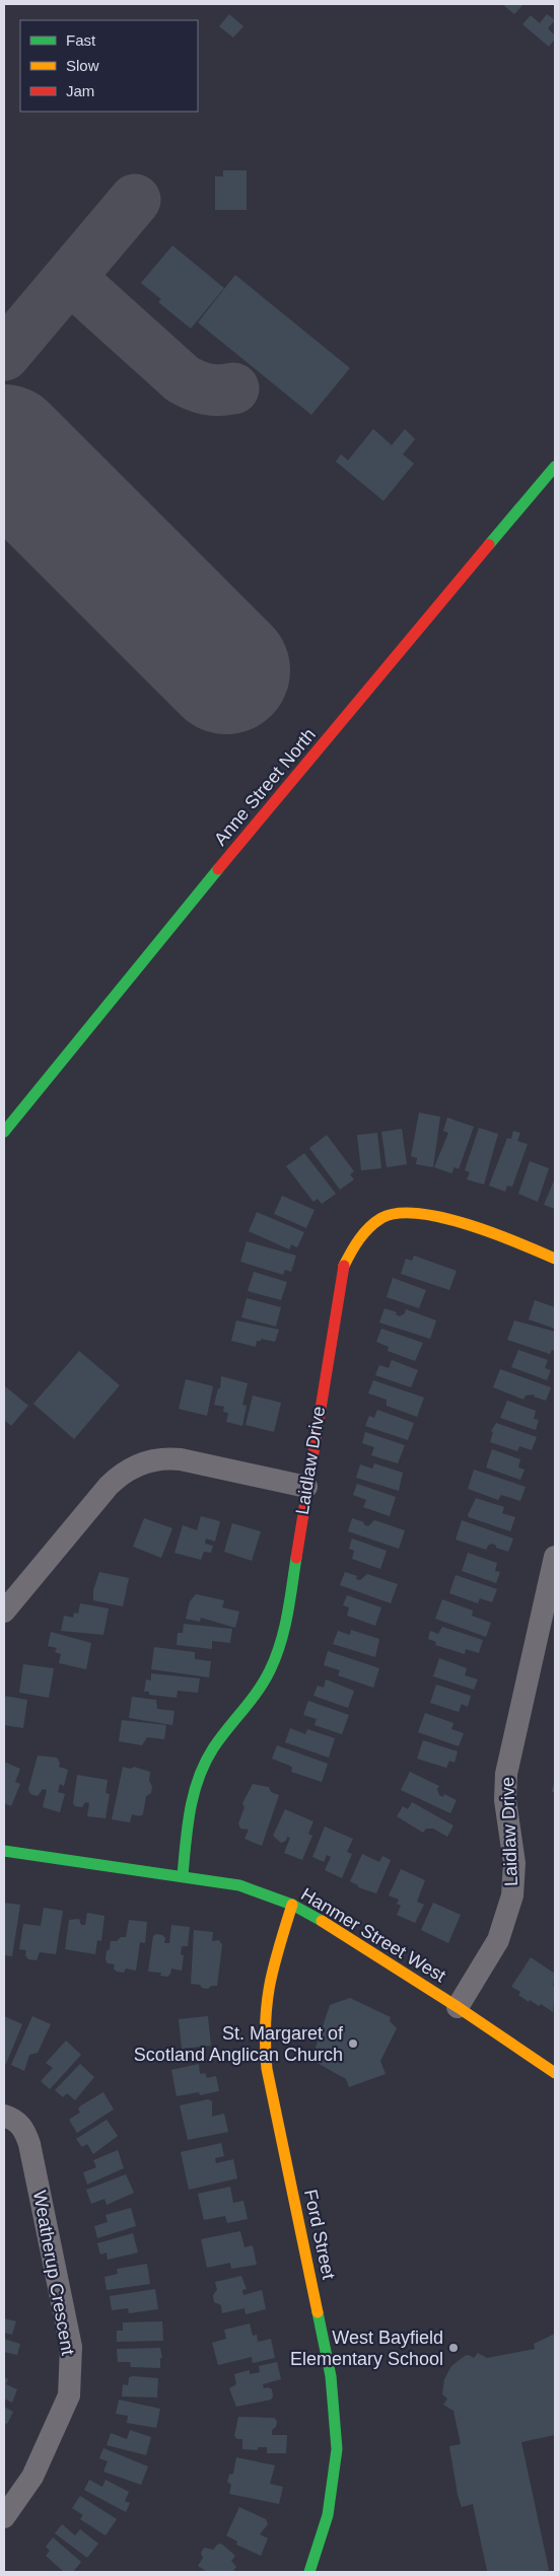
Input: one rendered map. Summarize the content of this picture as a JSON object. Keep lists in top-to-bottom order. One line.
{"streets":{"street":["Anne Street North","Laidlaw Drive","Hanmer Street West","Ford Street","Weatherup Crescent"]},"crossings":[["Laidlaw Drive","Hanmer Street West"],["Hanmer Street West","Ford Street"]],"places":["St. Margaret of Scotland Anglican Church","West Bayfield Elementary School"],"legend":["Fast","Slow","Jam"]}
